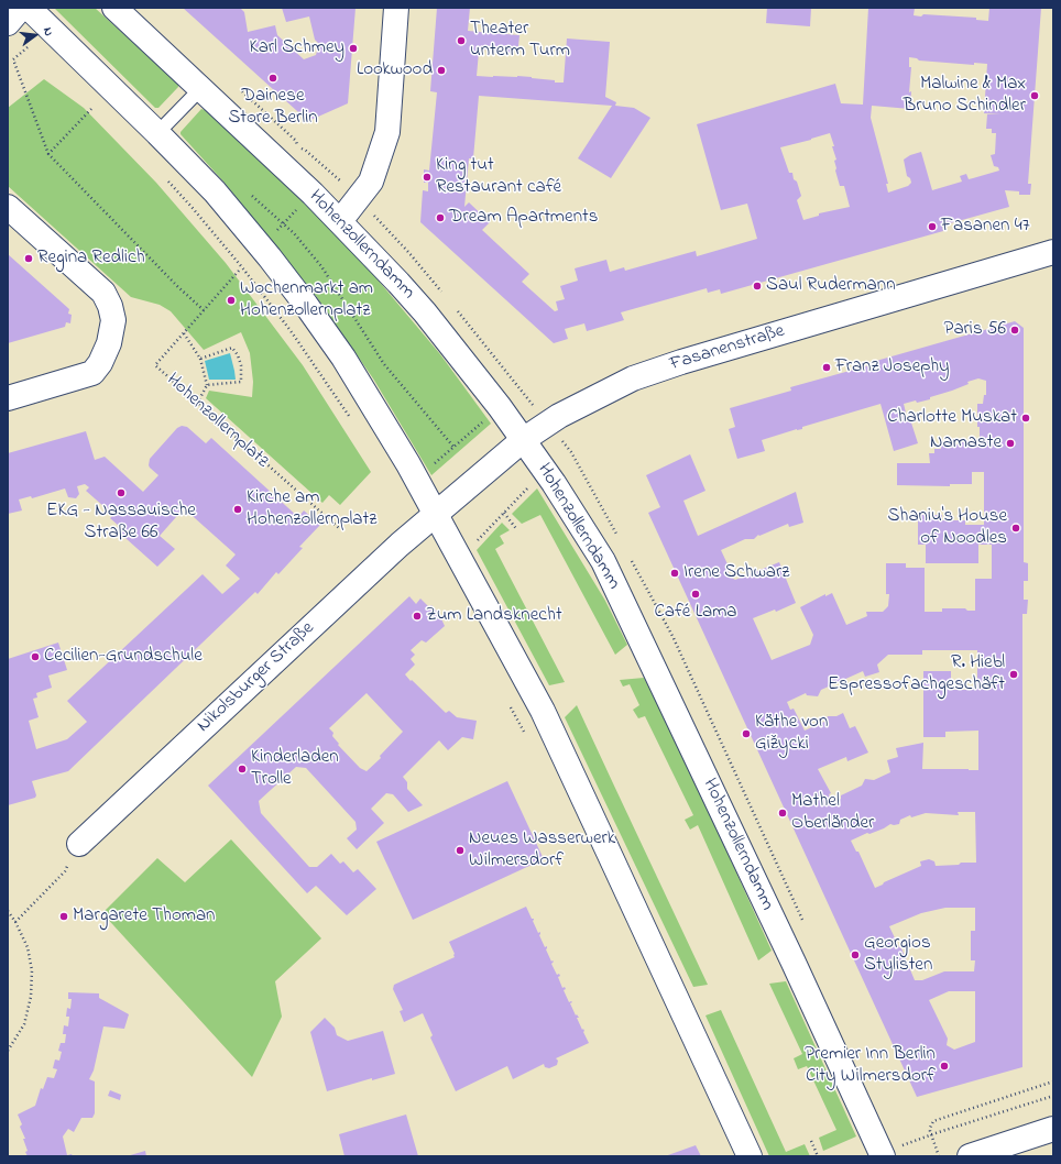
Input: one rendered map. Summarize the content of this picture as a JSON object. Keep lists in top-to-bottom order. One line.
{"streets":{"main road":["Hohenzollerndamm","Fasanenstraße","Nikolsburger Straße"],"path":["Hohenzollernplatz"]},"crossings":[["Hohenzollerndamm","Fasanenstraße"],["Fasanenstraße","Nikolsburger Straße"]],"places":["Theater unterm Turm","Karl Schmey","Lookwood","Dainese Store Berlin","Malwine & Max Bruno Schindler","King tut Restaurant café","Dream Apartments","Fasanen 47","Regina Redlich","Saul Rudermann","Wochenmarkt am Hohenzollernplatz","Paris 56","Franz Josephy","Charlotte Muskat","Namaste","EKG - Nassauische Straße 66","Kirche am Hohenzollernplatz","Shaniu's House of Noodles","Irene Schwarz","Café Lama","Zum Landsknecht","Cecilien-Grundschule","R. Hiebl Espressofachgeschäft","Käthe von Gižycki","Kinderladen Trolle","Mathel Oberländer","Neues Wasserwerk Wilmersdorf","Margarete Thoman","Georgios Stylisten","Premier Inn Berlin City Wilmersdorf"],"north":"right"}
